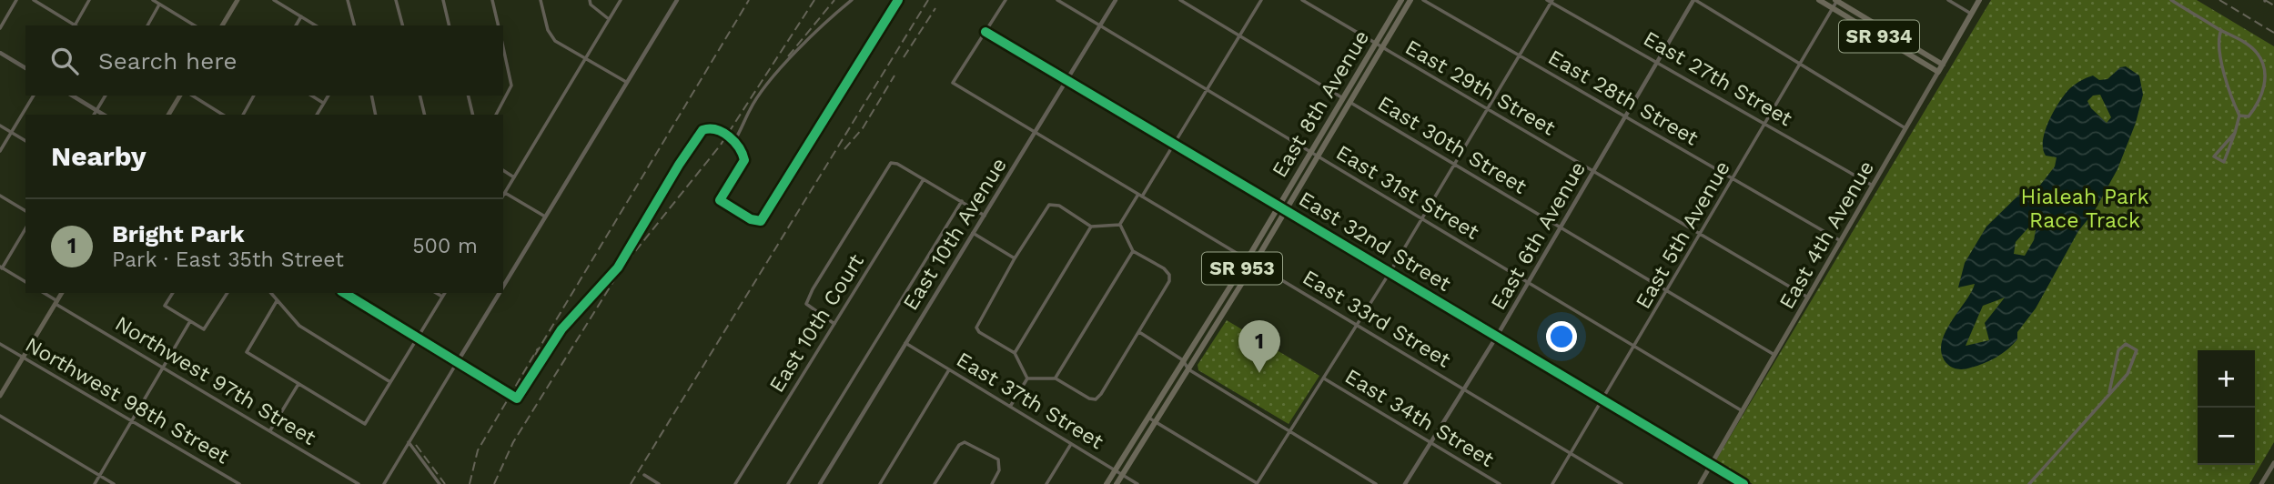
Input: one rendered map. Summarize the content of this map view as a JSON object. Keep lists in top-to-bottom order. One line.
{"streets":{"main road":["SR 934","East 8th Avenue","East 4th Avenue","SR 953"],"street":["East 27th Street","East 29th Street","East 28th Street","East 30th Street","East 31st Street","East 10th Avenue","East 5th Avenue","East 6th Avenue","East 32nd Street","East 33rd Street","East 10th Court","Northwest 97th Street","Northwest 98th Street","East 37th Street","East 34th Street"]},"crossings":[["SR 934","East 5th Avenue"],["SR 934","East 4th Avenue"],["East 27th Street","East 5th Avenue"],["East 27th Street","East 4th Avenue"],["East 27th Street","East 6th Avenue"],["East 29th Street","East 8th Avenue"],["East 29th Street","East 5th Avenue"],["East 29th Street","East 4th Avenue"],["East 29th Street","East 6th Avenue"],["East 28th Street","East 5th Avenue"],["East 28th Street","East 4th Avenue"],["East 28th Street","East 6th Avenue"],["East 8th Avenue","East 30th Street"],["East 8th Avenue","East 31st Street"],["East 8th Avenue","East 32nd Street"],["East 8th Avenue","East 33rd Street"],["East 8th Avenue","East 37th Street"],["East 30th Street","East 5th Avenue"],["East 30th Street","East 4th Avenue"],["East 30th Street","East 6th Avenue"],["East 31st Street","East 10th Avenue"],["East 31st Street","East 5th Avenue"],["East 31st Street","East 4th Avenue"],["East 31st Street","East 6th Avenue"],["East 10th Avenue","East 32nd Street"],["East 10th Avenue","East 33rd Street"],["East 10th Avenue","East 37th Street"],["East 5th Avenue","East 32nd Street"],["East 5th Avenue","East 33rd Street"],["East 4th Avenue","East 32nd Street"],["East 6th Avenue","East 32nd Street"],["East 6th Avenue","East 33rd Street"],["East 6th Avenue","East 34th Street"],["East 32nd Street","East 33rd Street"]],"parks":["Hialeah Park Race Track"],"page":{"search":"Search here","heading":"Nearby","list":[{"mark":"1","name":"Bright Park","note":"Park · East 35th Street","value":"500 m"}],"pins":"1","map_buttons":["+","−"]}}
